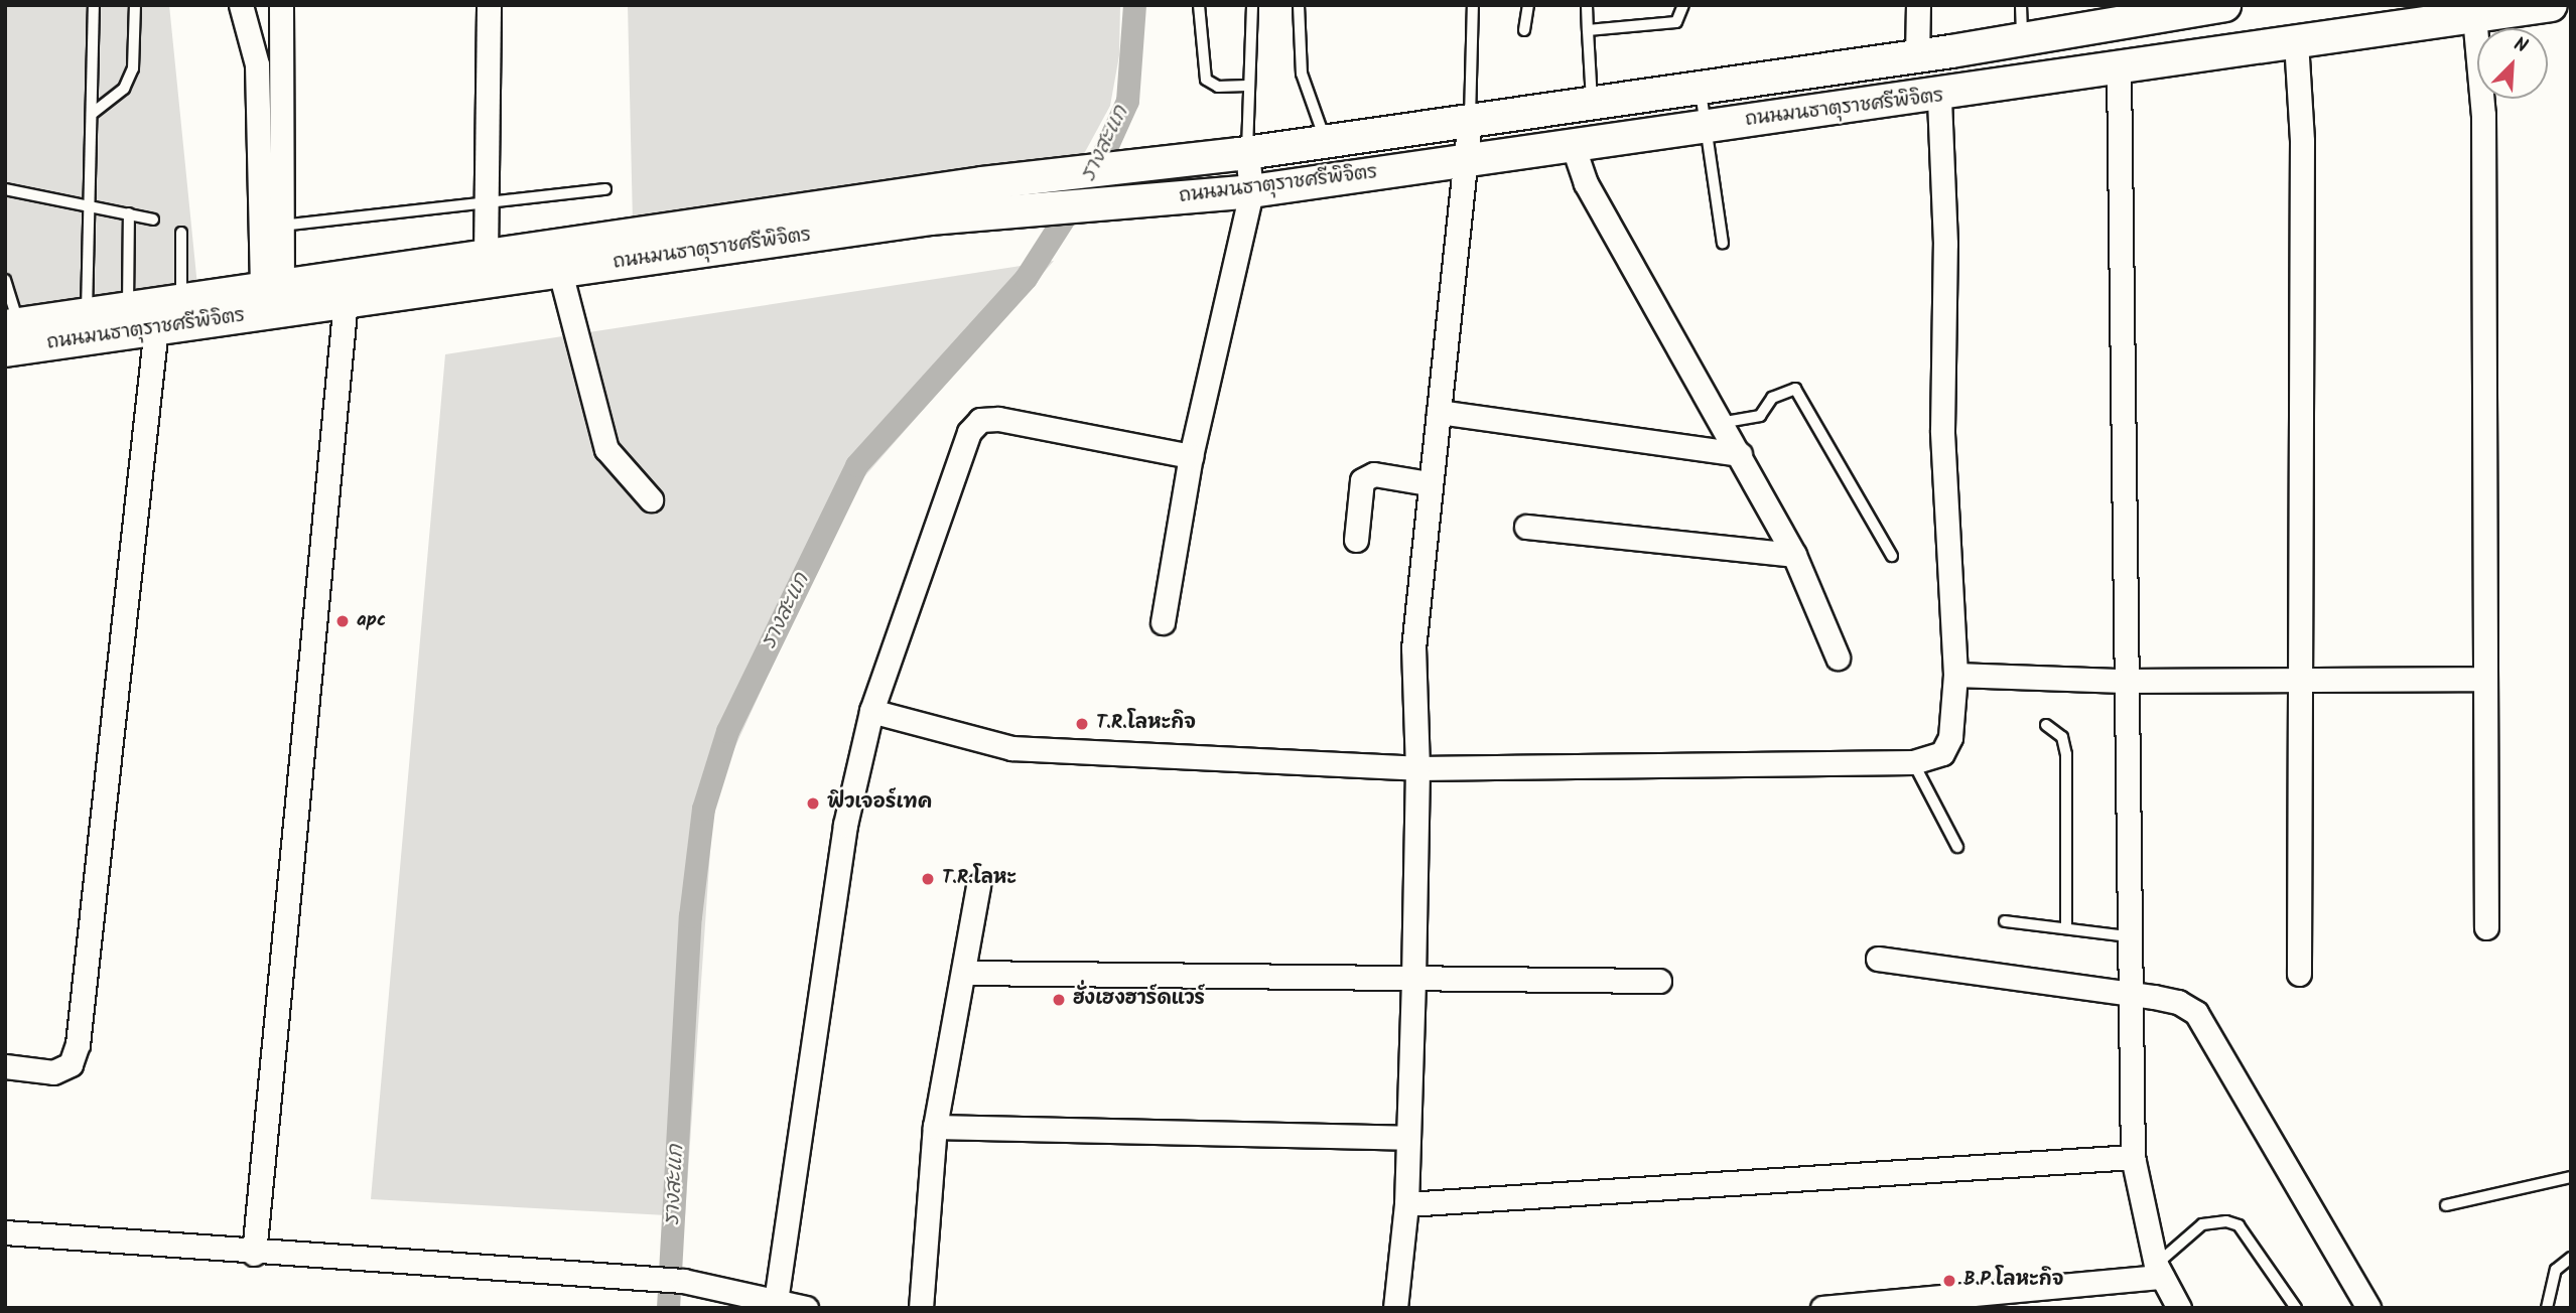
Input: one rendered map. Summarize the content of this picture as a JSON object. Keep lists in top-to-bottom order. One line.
{"streets":{"street":["ถนนมนธาตุราชศรีพิจิตร"]},"water":["รางสะแก"],"places":["apc","T.R.โลหะกิจ","ฟิวเจอร์เทค","T.R.โลหะ","ฮั่งเฮงฮาร์ดแวร์","B.P.โลหะกิจ"],"north":"top right"}
